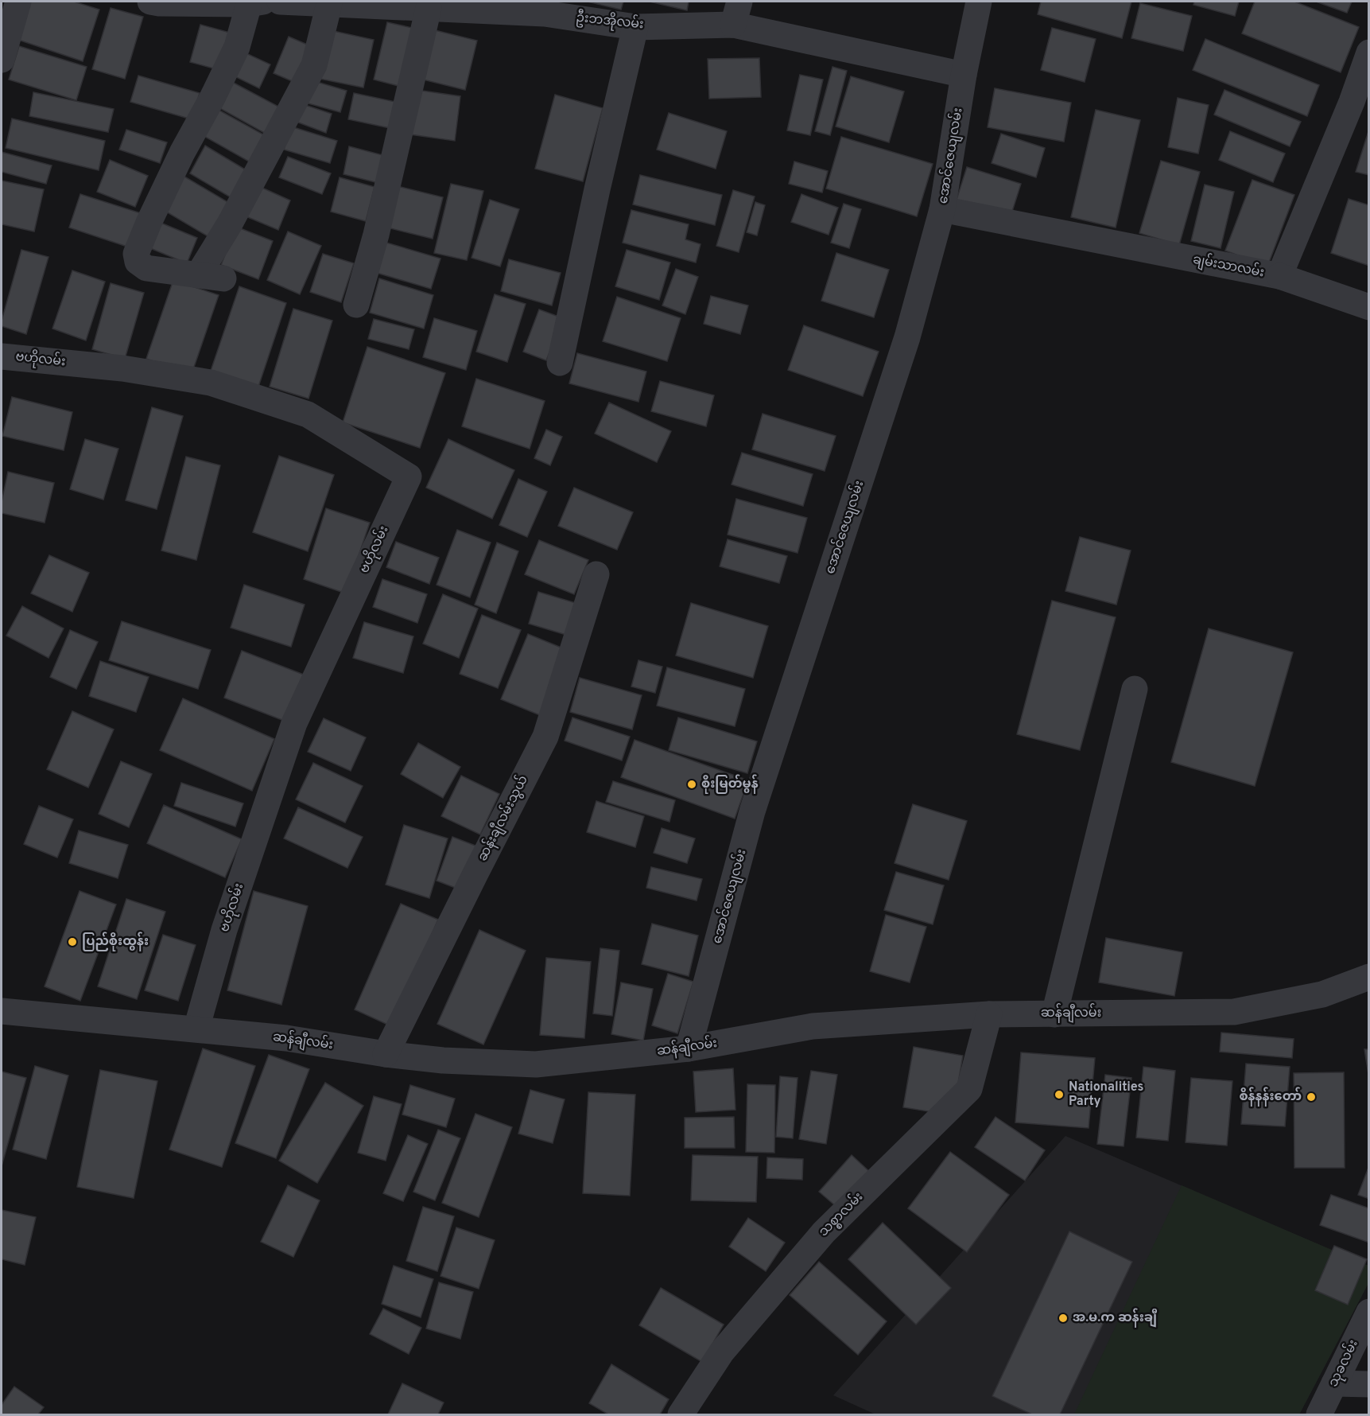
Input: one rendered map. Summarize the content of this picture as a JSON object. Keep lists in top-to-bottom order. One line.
{"streets":{"street":["ဦးဘအိုလမ်း","အောင်ဇေယျလမ်း","ချမ်းသာလမ်း","ဗဟိုလမ်း","ဆန်းချီလမ်းသွယ်","ဆန်ချီလမ်း","သစ္စာလမ်း","သုခလမ်း"]},"crossings":[["ဦးဘအိုလမ်း","အောင်ဇေယျလမ်း"],["အောင်ဇေယျလမ်း","ချမ်းသာလမ်း"],["အောင်ဇေယျလမ်း","ဆန်ချီလမ်း"],["ဗဟိုလမ်း","ဆန်ချီလမ်း"],["ဆန်းချီလမ်းသွယ်","ဆန်ချီလမ်း"],["ဆန်ချီလမ်း","သစ္စာလမ်း"]],"places":["စိုးမြတ်မွန်","ပြည်စိုးထွန်း","Nationalities Party","စိန်နန်းတော်","အ.မ.က ဆန်းချီ"]}
